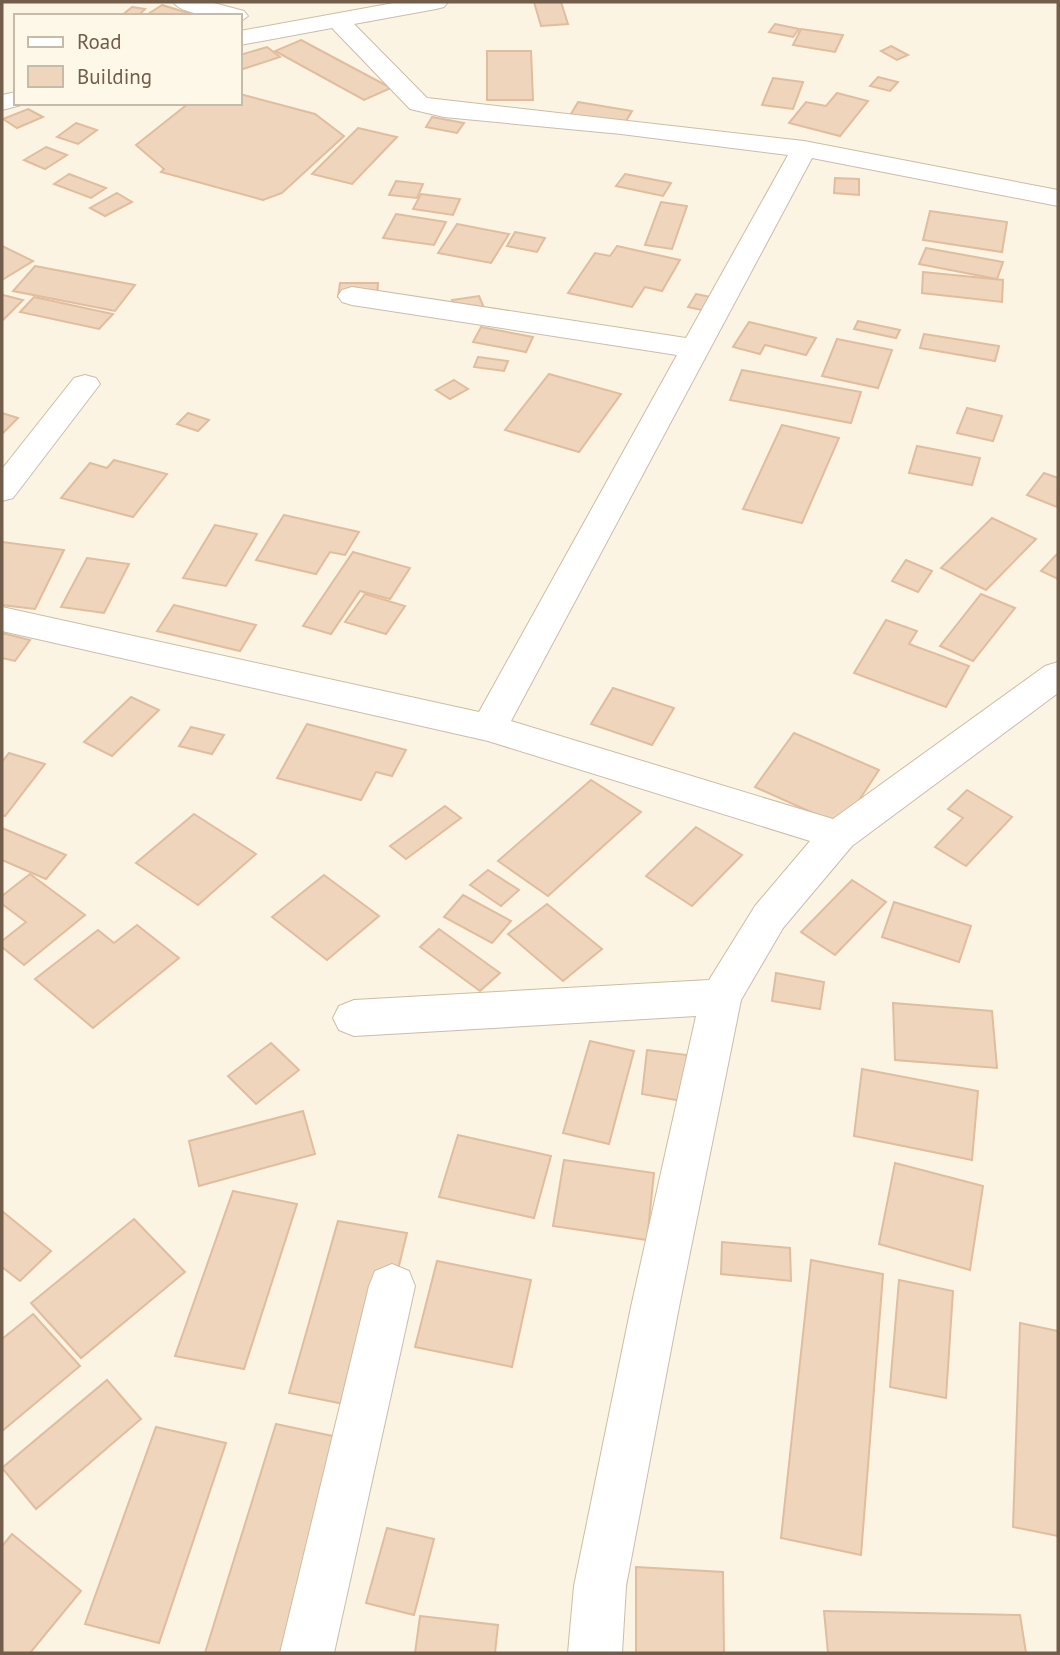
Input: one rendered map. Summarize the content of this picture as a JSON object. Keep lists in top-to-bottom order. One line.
{"legend":["Road","Building"]}
